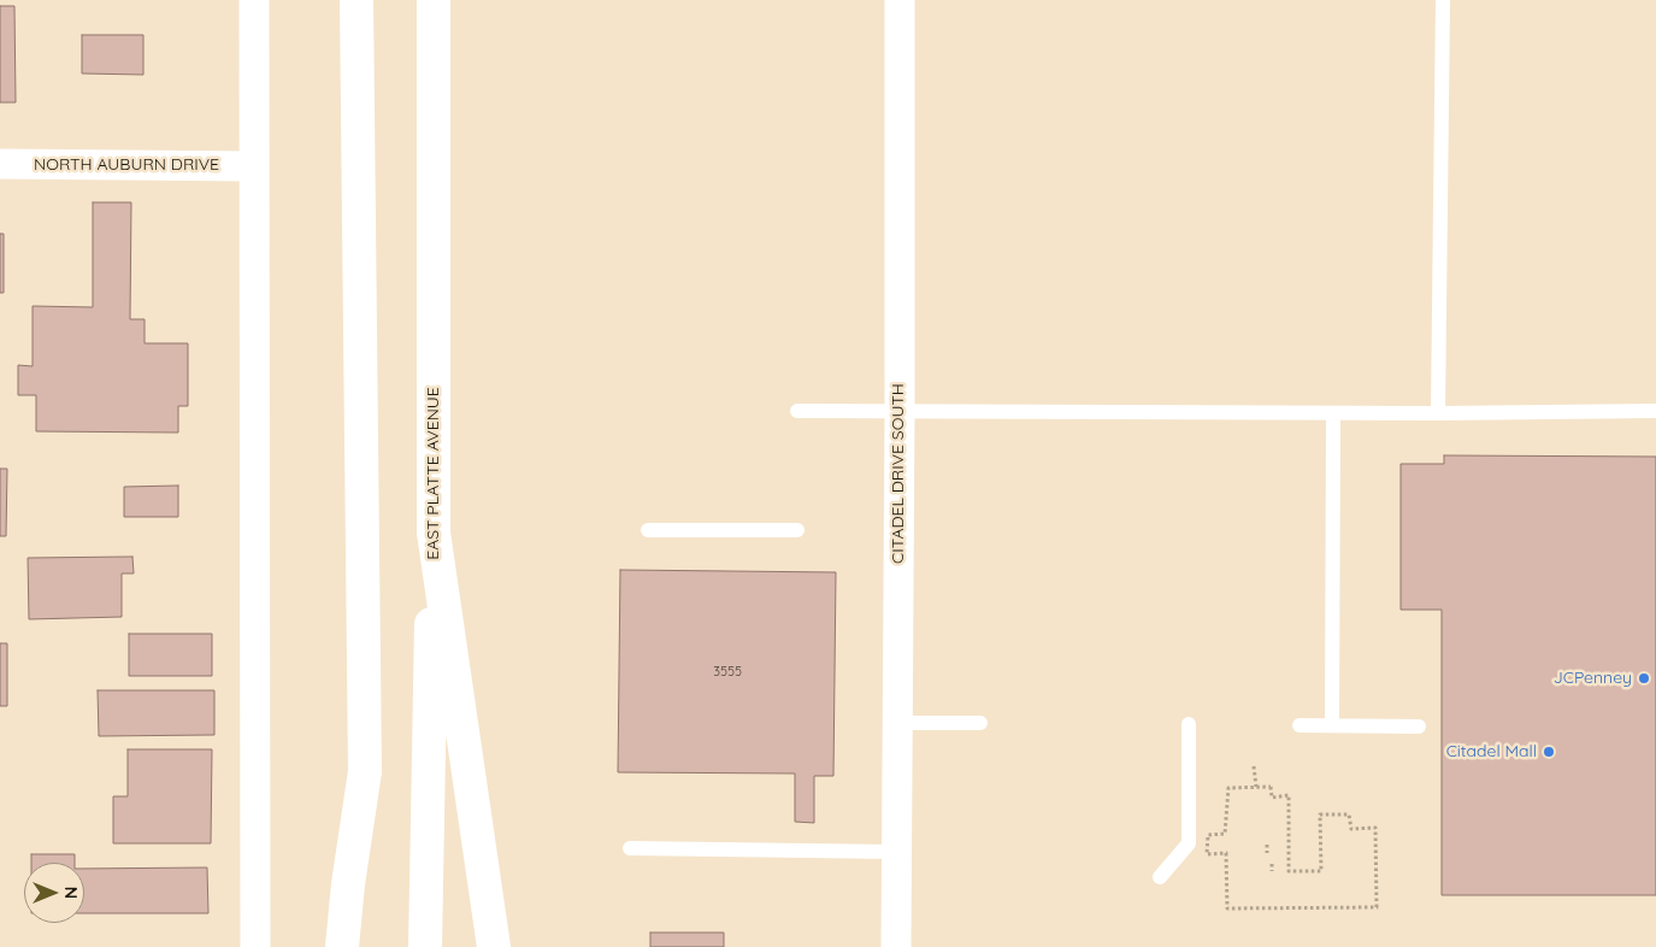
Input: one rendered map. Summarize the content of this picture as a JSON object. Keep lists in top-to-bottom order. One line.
{"streets":{"main road":["EAST PLATTE AVENUE"],"street":["NORTH AUBURN DRIVE","CITADEL DRIVE SOUTH"]},"places":["JCPenney","Citadel Mall"],"house_numbers":["3555"],"north":"right"}
